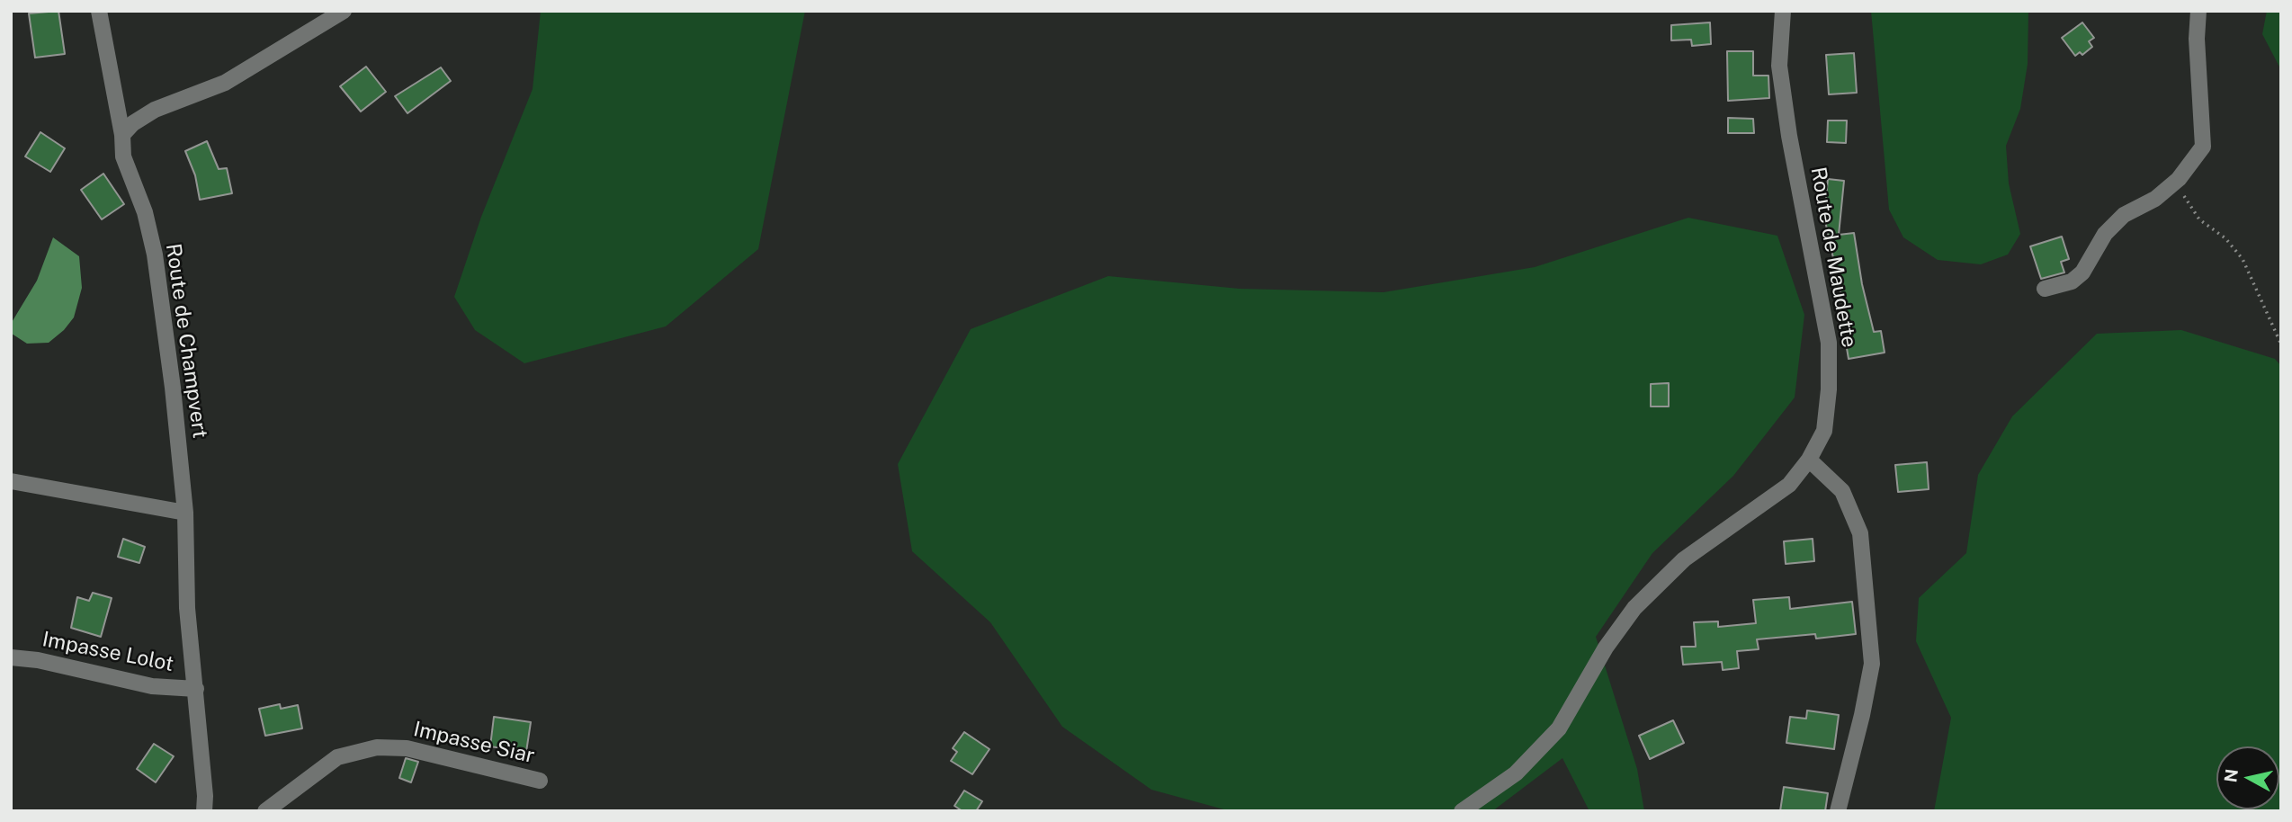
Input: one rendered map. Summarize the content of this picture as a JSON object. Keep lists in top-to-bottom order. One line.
{"streets":{"street":["Route de Maudette","Route de Champvert","Impasse Lolot","Impasse Siar"]},"crossings":[["Route de Champvert","Impasse Lolot"]],"north":"left"}
